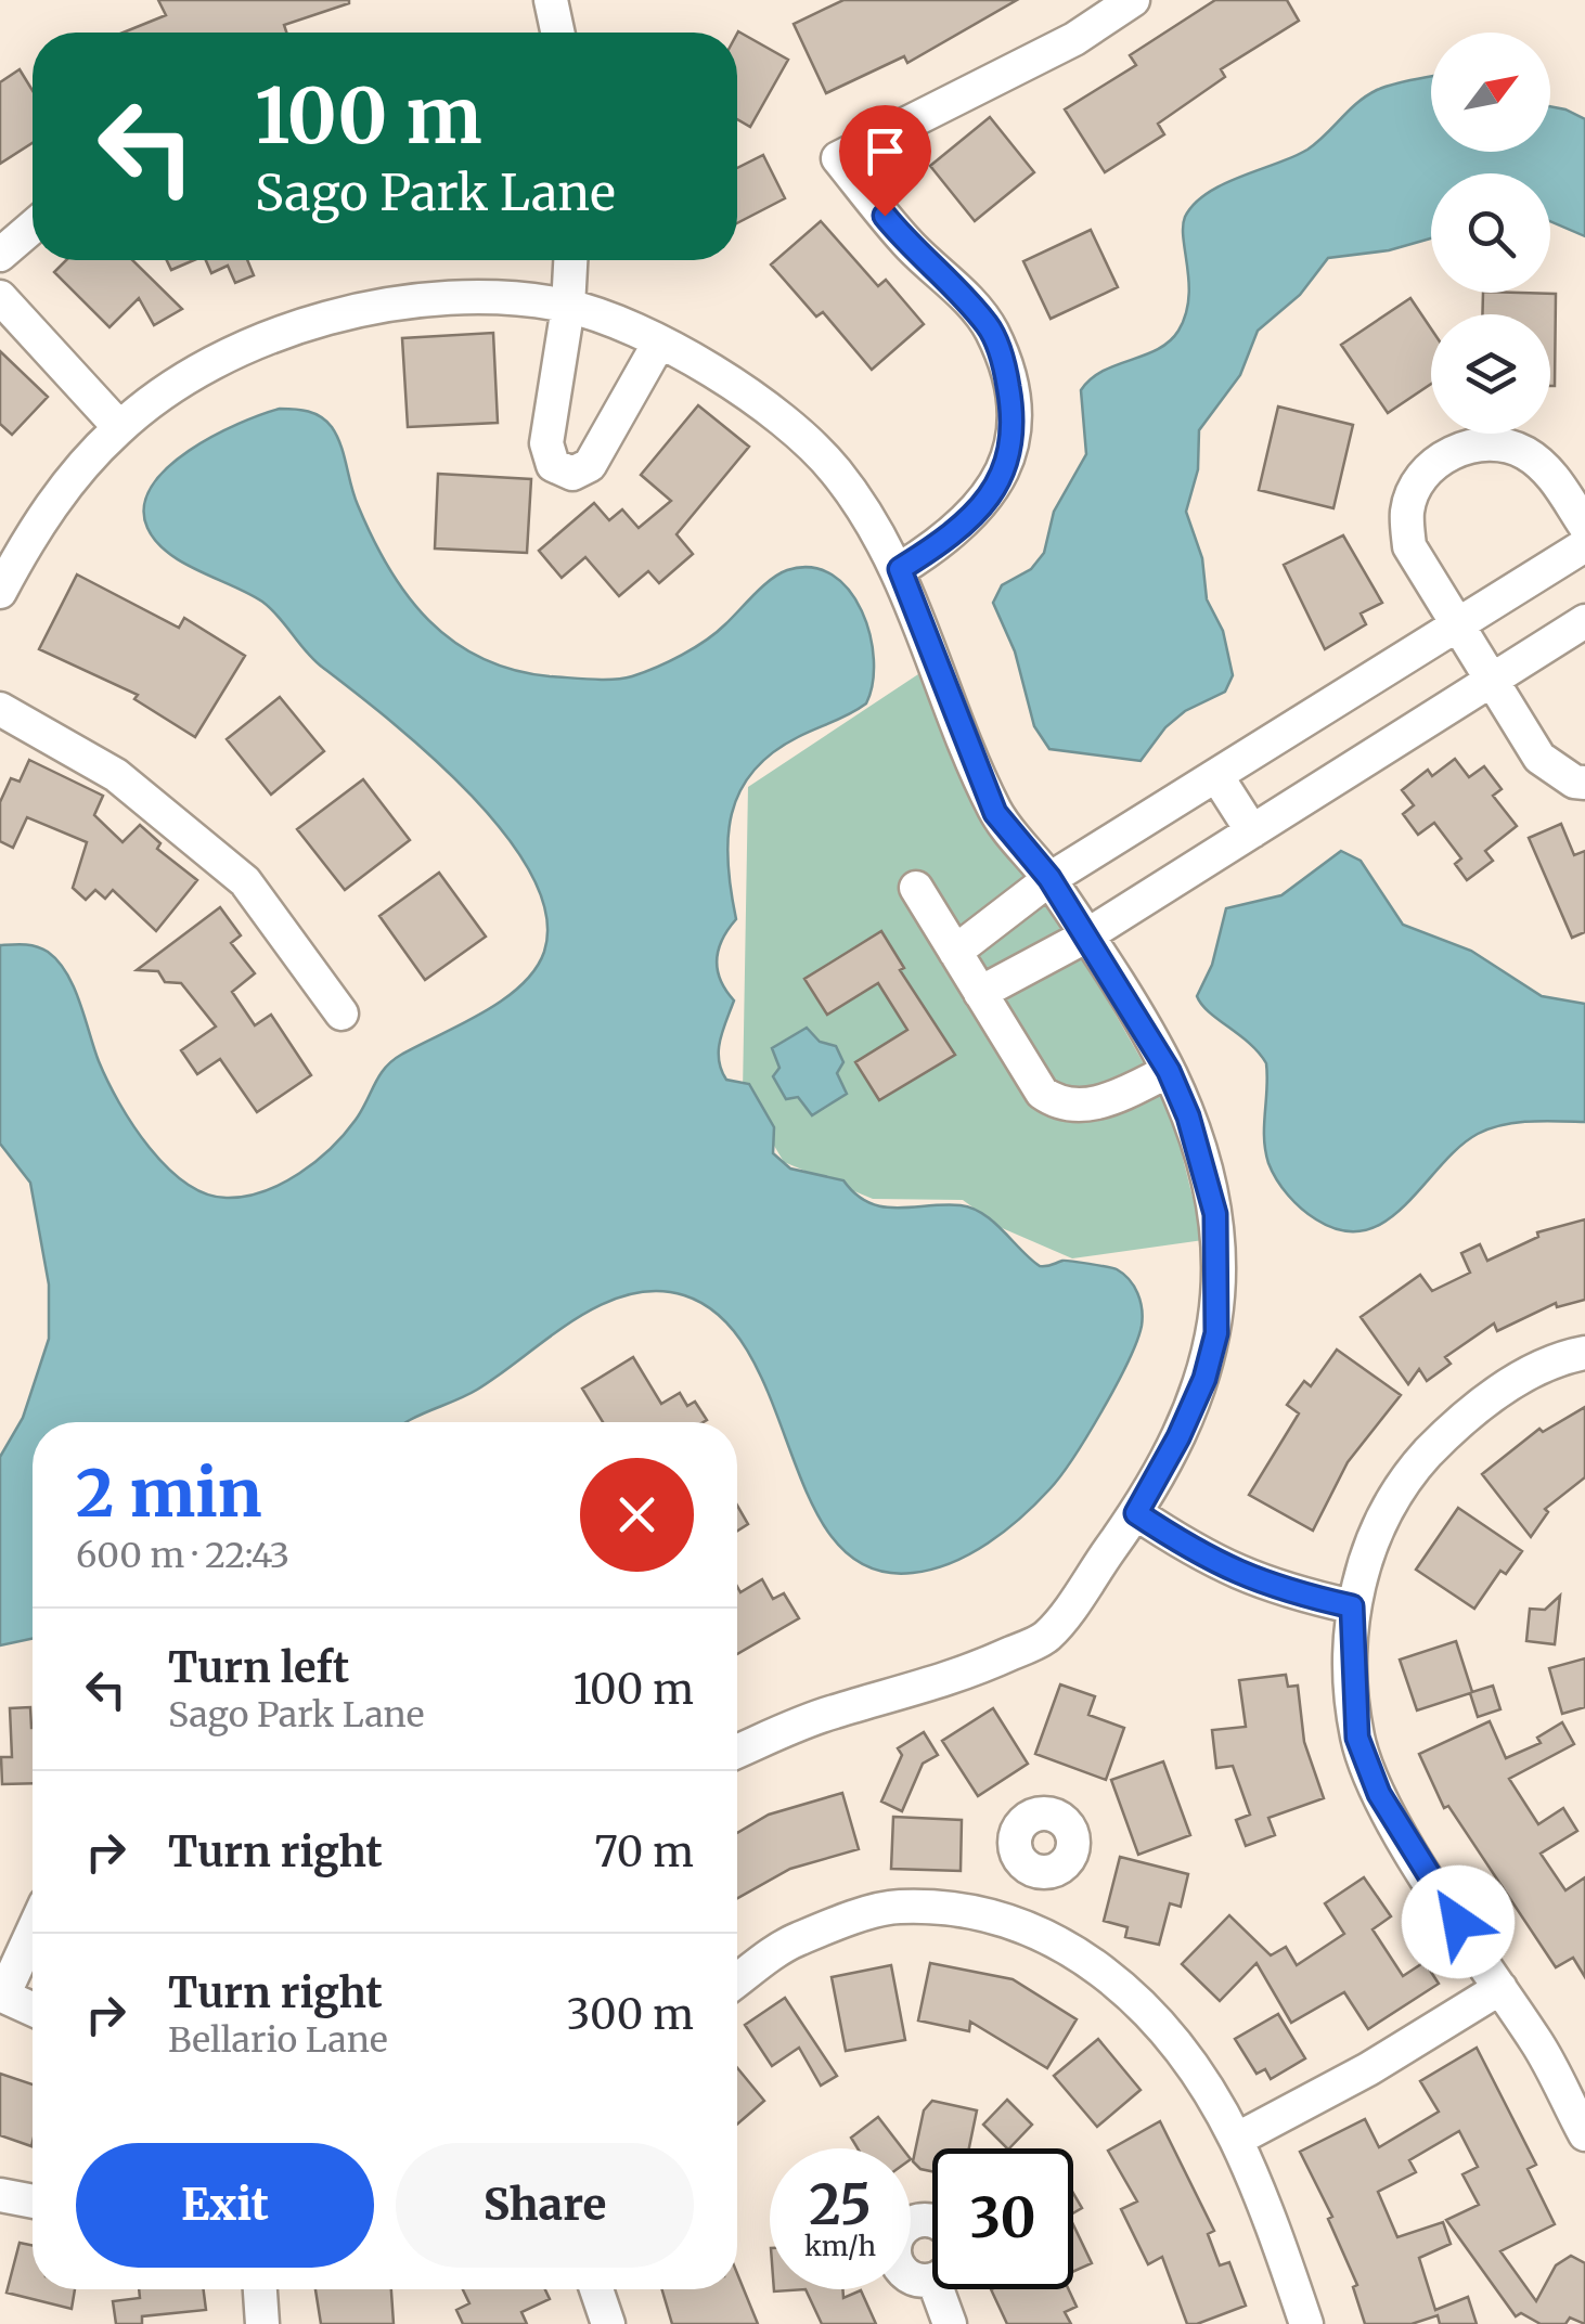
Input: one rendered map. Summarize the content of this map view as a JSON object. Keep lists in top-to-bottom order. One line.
{"north":"top right","page":{"turn":["100 m","Sago Park Lane"],"heading":["2 min","600 m · 22:43"],"list":[{"name":"Turn left","note":"Sago Park Lane","value":"100 m"},{"name":"Turn right","value":"70 m"},{"name":"Turn right","note":"Bellario Lane","value":"300 m"}],"buttons":["Exit","Share"],"speed":"25 km/h","limit":"30"}}
